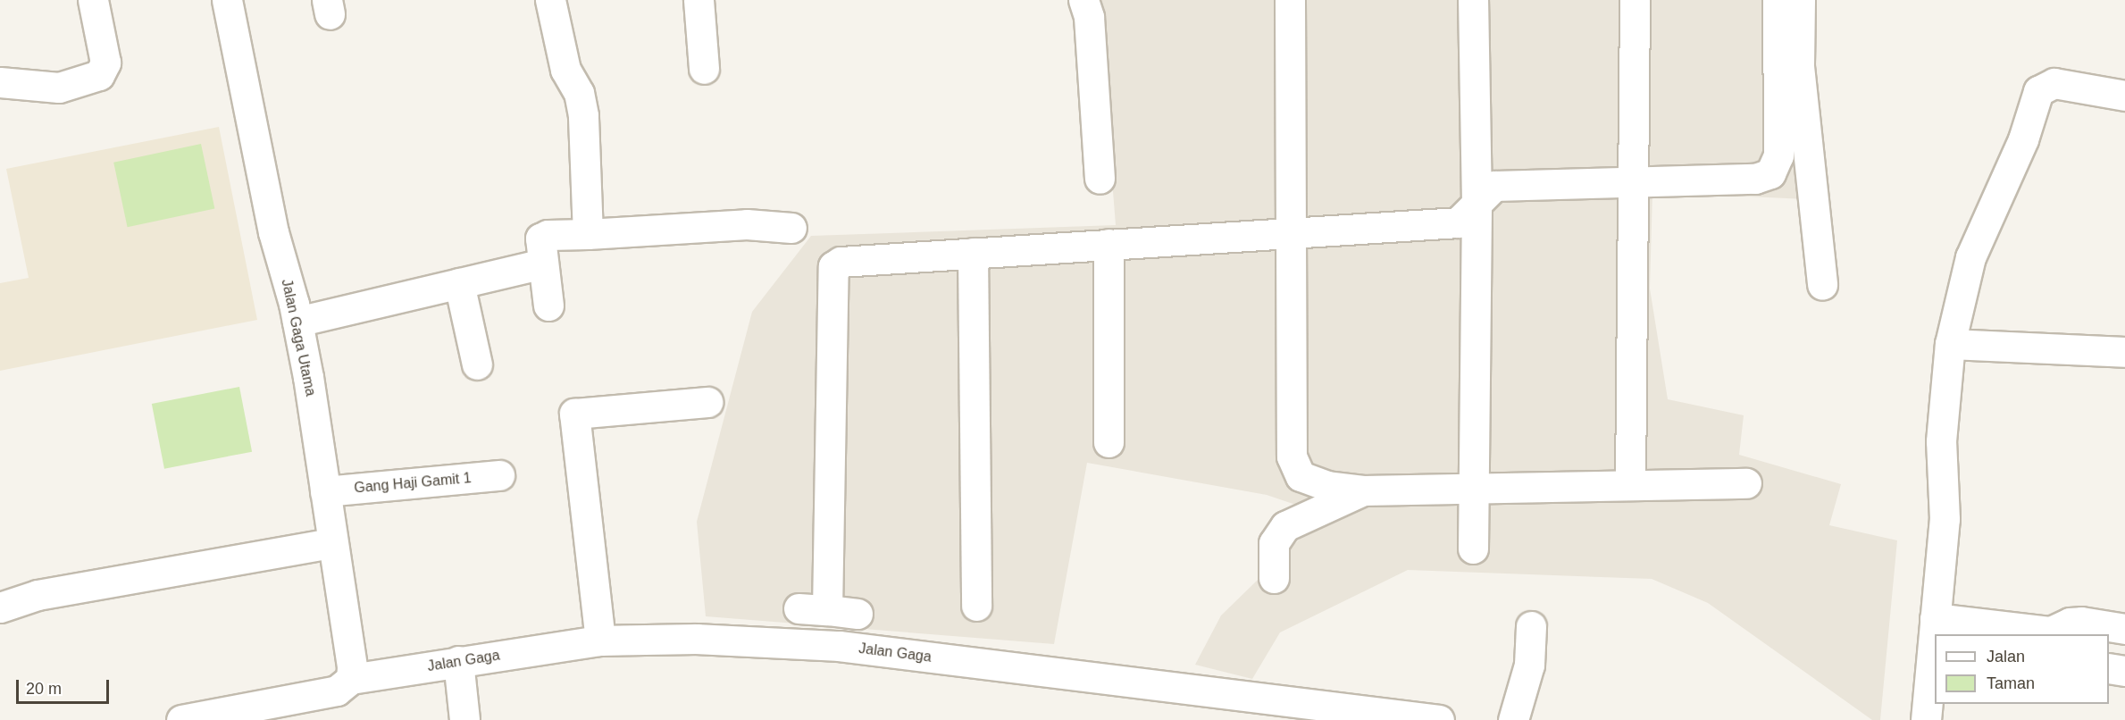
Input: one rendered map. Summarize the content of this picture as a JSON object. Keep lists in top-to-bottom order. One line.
{"streets":{"street":["Jalan Gaga Utama","Gang Haji Gamit 1","Jalan Gaga"]},"crossings":[["Jalan Gaga Utama","Gang Haji Gamit 1"],["Jalan Gaga Utama","Jalan Gaga"]],"legend":["Jalan","Taman"],"scale_bar":"20 m"}
